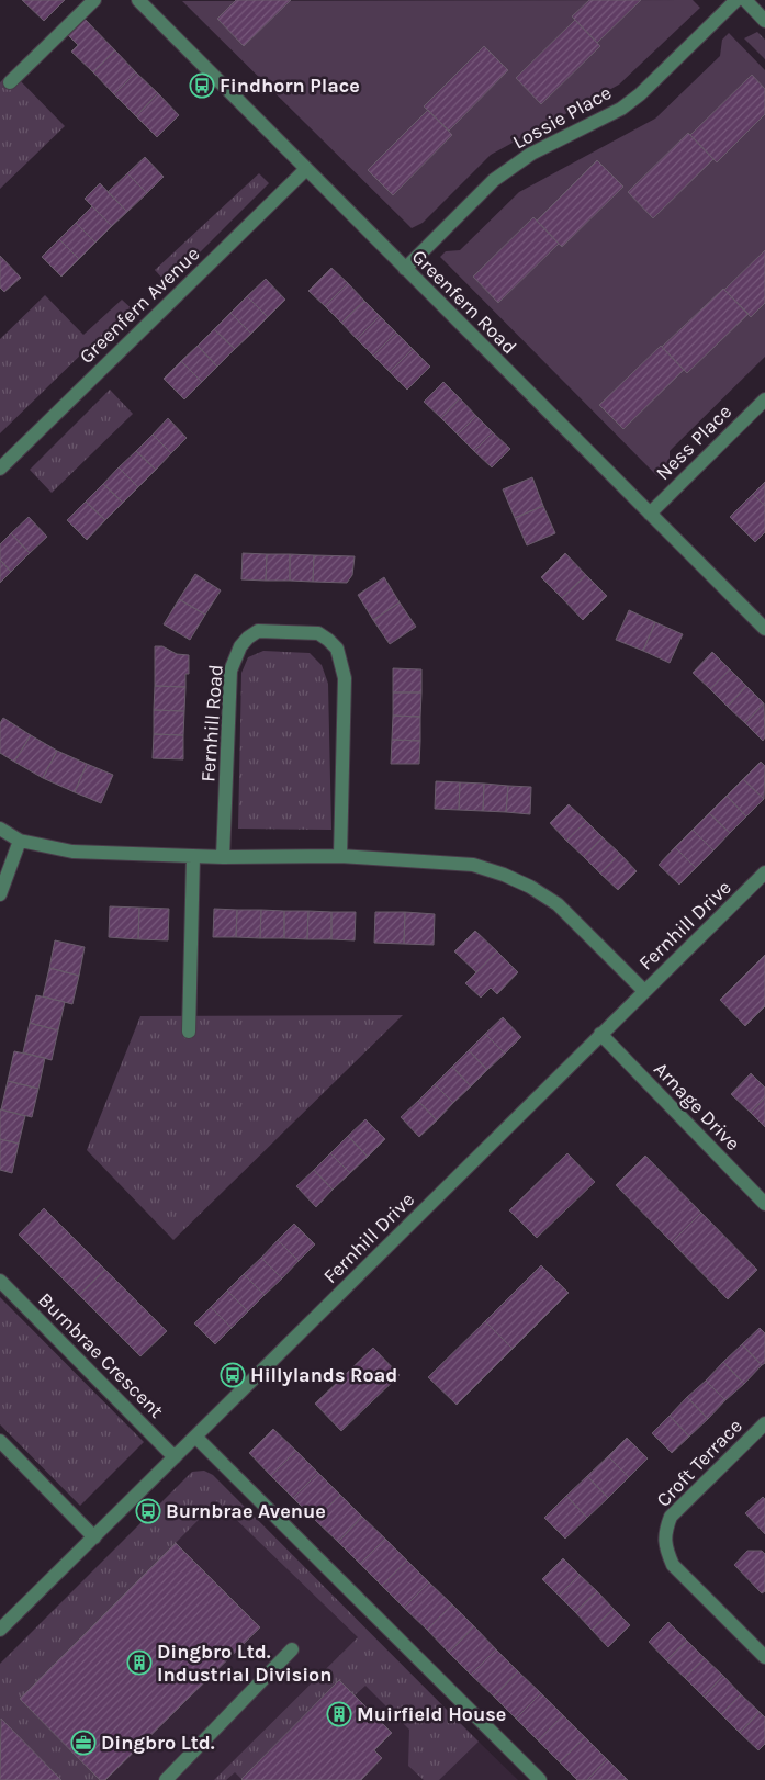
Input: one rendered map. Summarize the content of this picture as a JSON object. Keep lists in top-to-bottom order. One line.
{"streets":{"street":["Lossie Place","Greenfern Road","Greenfern Avenue","Ness Place","Fernhill Road","Fernhill Drive","Arnage Drive","Burnbrae Crescent","Croft Terrace"]},"crossings":[["Lossie Place","Greenfern Road"],["Greenfern Road","Greenfern Avenue"],["Greenfern Road","Ness Place"],["Fernhill Drive","Arnage Drive"],["Fernhill Drive","Burnbrae Crescent"]],"places":{"bus stop":["Findhorn Place","Hillylands Road","Burnbrae Avenue"],"building":["Dingbro Ltd. Industrial Division","Muirfield House"],"office":["Dingbro Ltd."]}}
